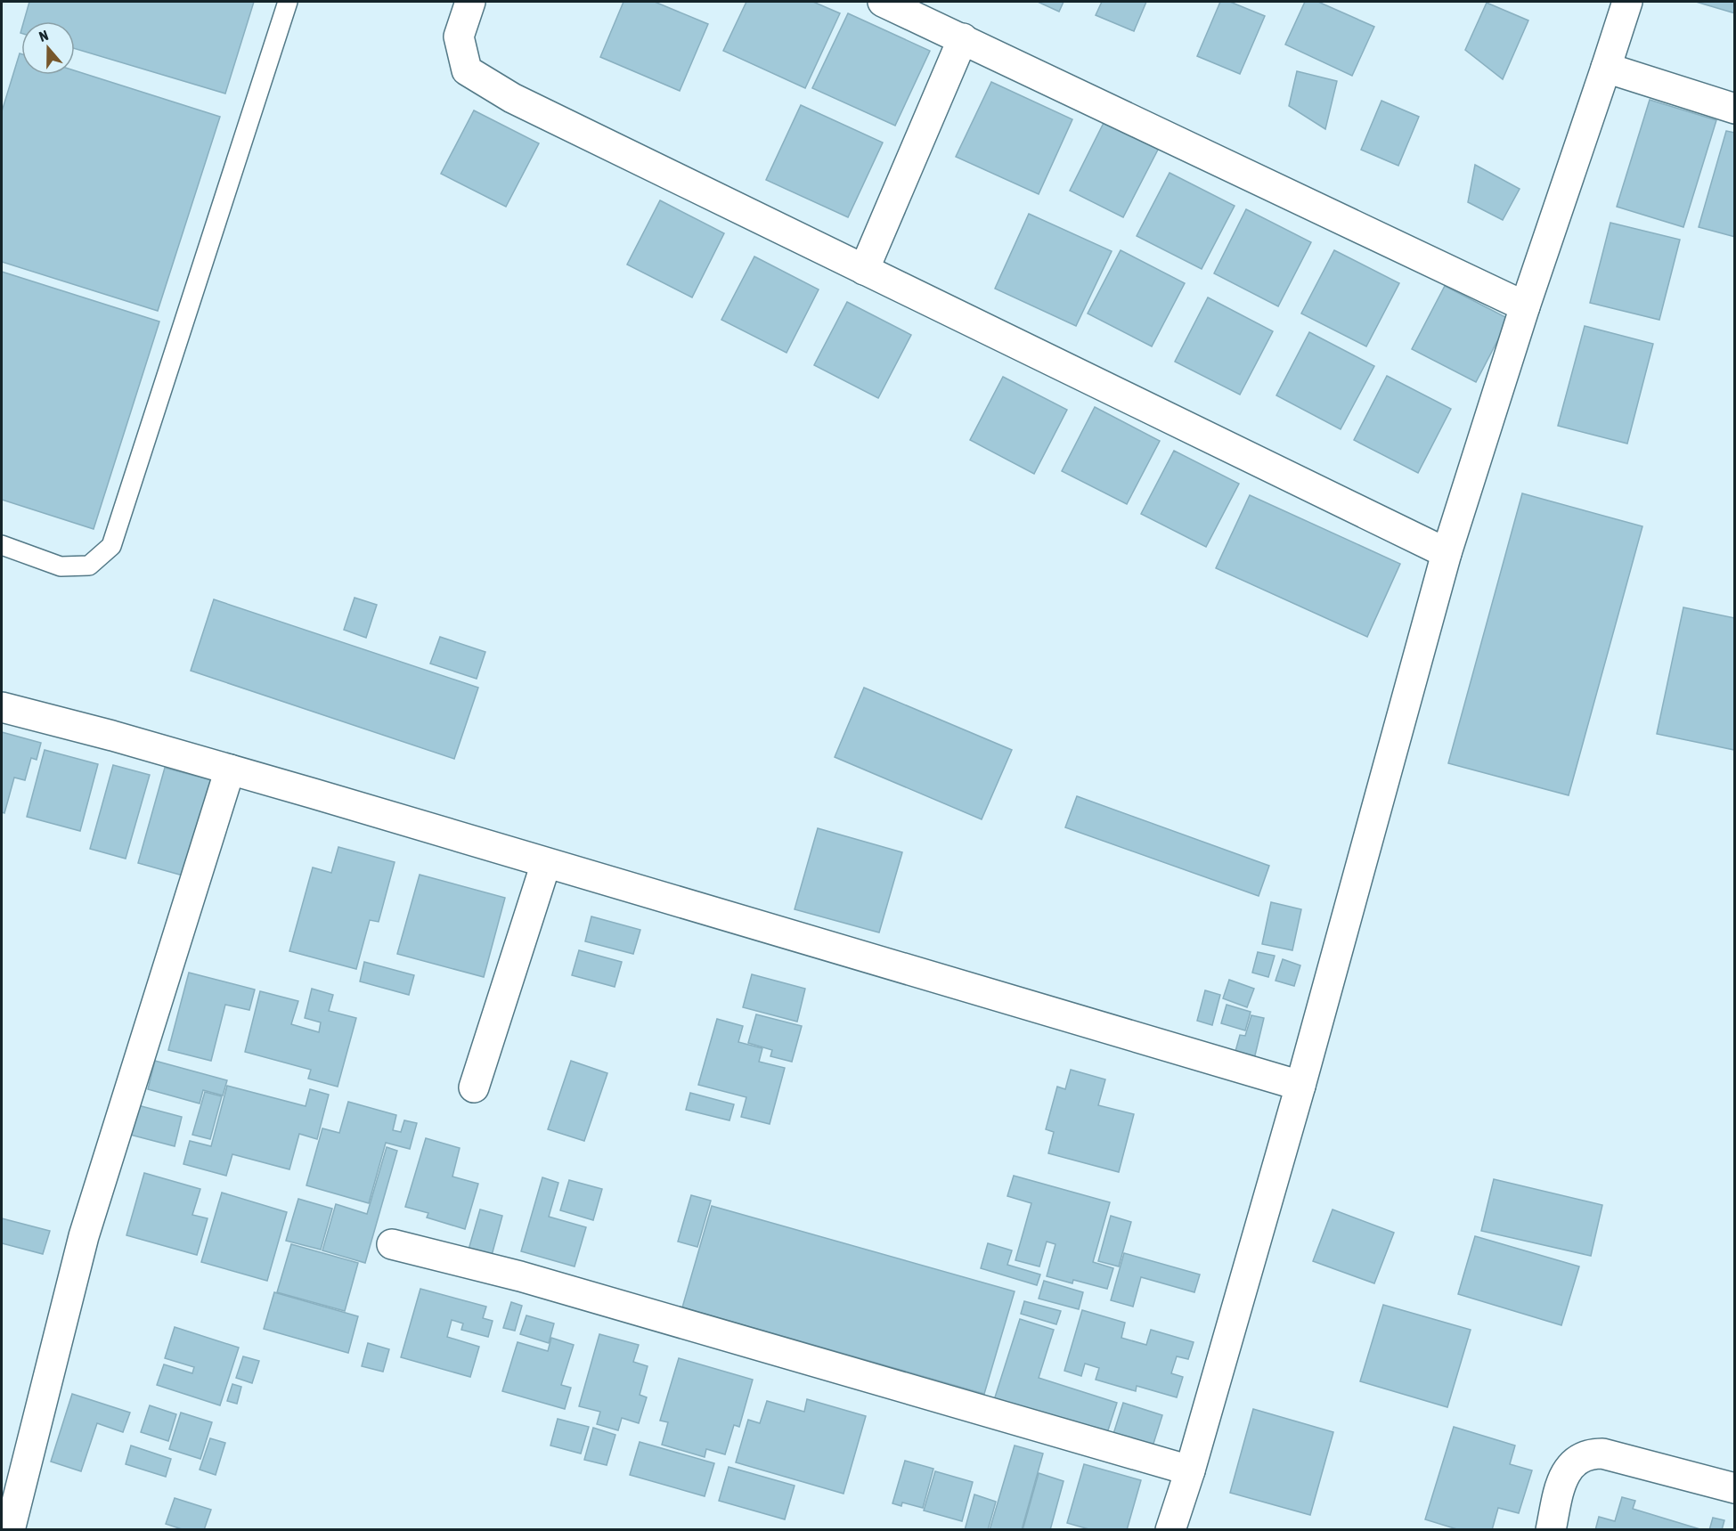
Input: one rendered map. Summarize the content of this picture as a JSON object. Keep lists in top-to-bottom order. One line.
{"north":"top"}
